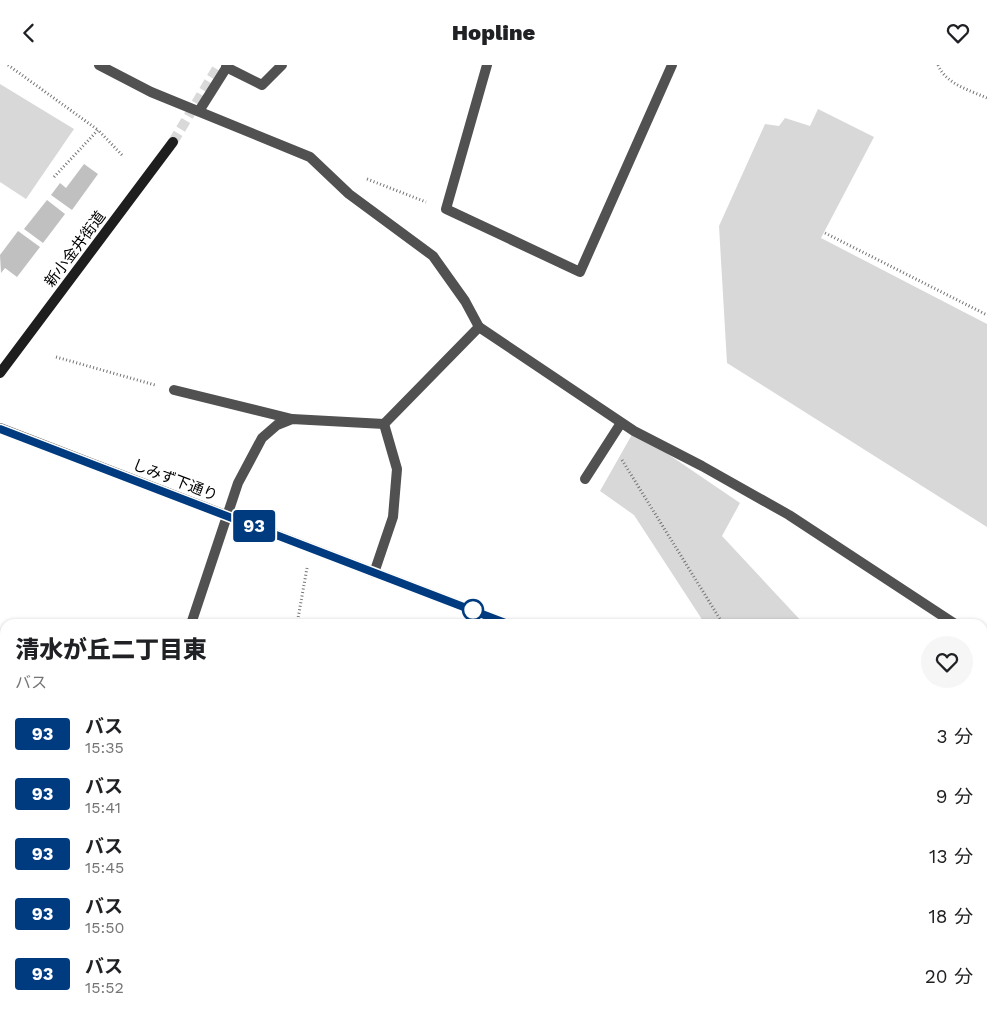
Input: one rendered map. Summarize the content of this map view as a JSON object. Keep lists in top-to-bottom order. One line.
{"streets":{"main road":["新小金井街道"],"street":["しみず下通り"]},"lines":["bus line 93"],"page":{"header":"Hopline","on_map":"93","heading":["清水が丘二丁目東","バス"],"list":[{"mark":"93","name":"バス","note":"15:35","value":"3 分"},{"mark":"93","name":"バス","note":"15:41","value":"9 分"},{"mark":"93","name":"バス","note":"15:45","value":"13 分"},{"mark":"93","name":"バス","note":"15:50","value":"18 分"},{"mark":"93","name":"バス","note":"15:52","value":"20 分"}]}}
